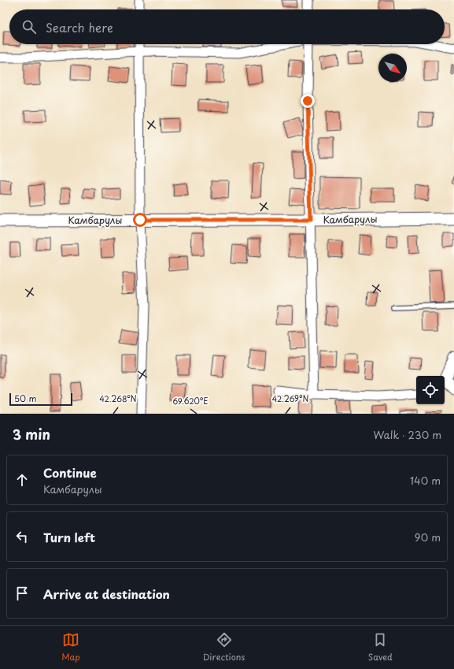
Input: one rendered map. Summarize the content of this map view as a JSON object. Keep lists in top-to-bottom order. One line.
{"streets":{"street":["Камбарулы"]},"scale_bar":"50 m","north":"bottom right","page":{"search":"Search here","scale":"50 m","heading":["3 min","Walk · 230 m"],"list":[["Continue","Камбарулы","140 m"],["Turn left","90 m"],"Arrive at destination"],"nav":["Map","Directions","Saved"]},"coordinates":["42.268°N","42.269°N","69.620°E"]}
